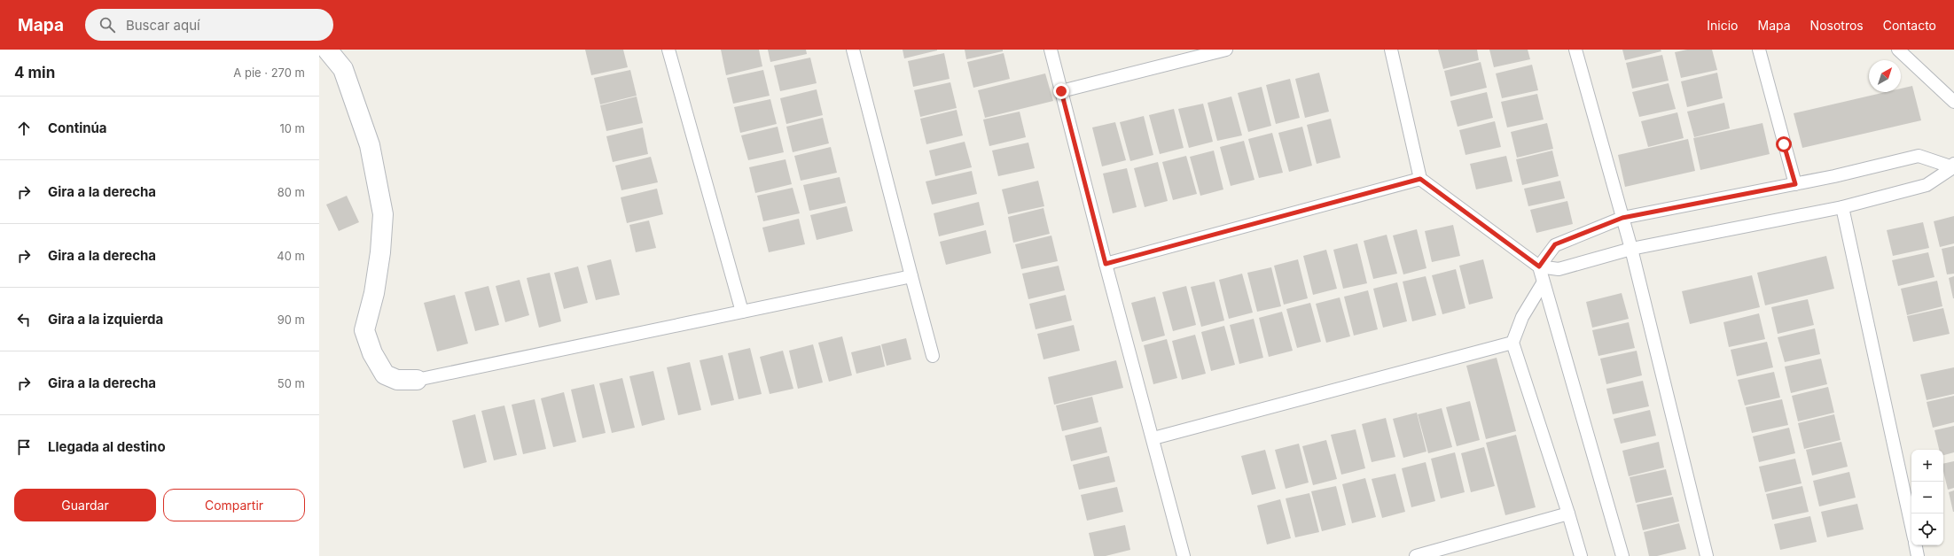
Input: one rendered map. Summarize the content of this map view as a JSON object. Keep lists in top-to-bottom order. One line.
{"north":"top right","page":{"header":"Mapa","search":"Buscar aquí","nav":["Inicio","Mapa","Nosotros","Contacto"],"heading":["4 min","A pie · 270 m"],"list":[["Continúa","10 m"],["Gira a la derecha","80 m"],["Gira a la derecha","40 m"],["Gira a la izquierda","90 m"],["Gira a la derecha","50 m"],"Llegada al destino"],"map_buttons":["+","−"],"buttons":["Guardar","Compartir"]}}
